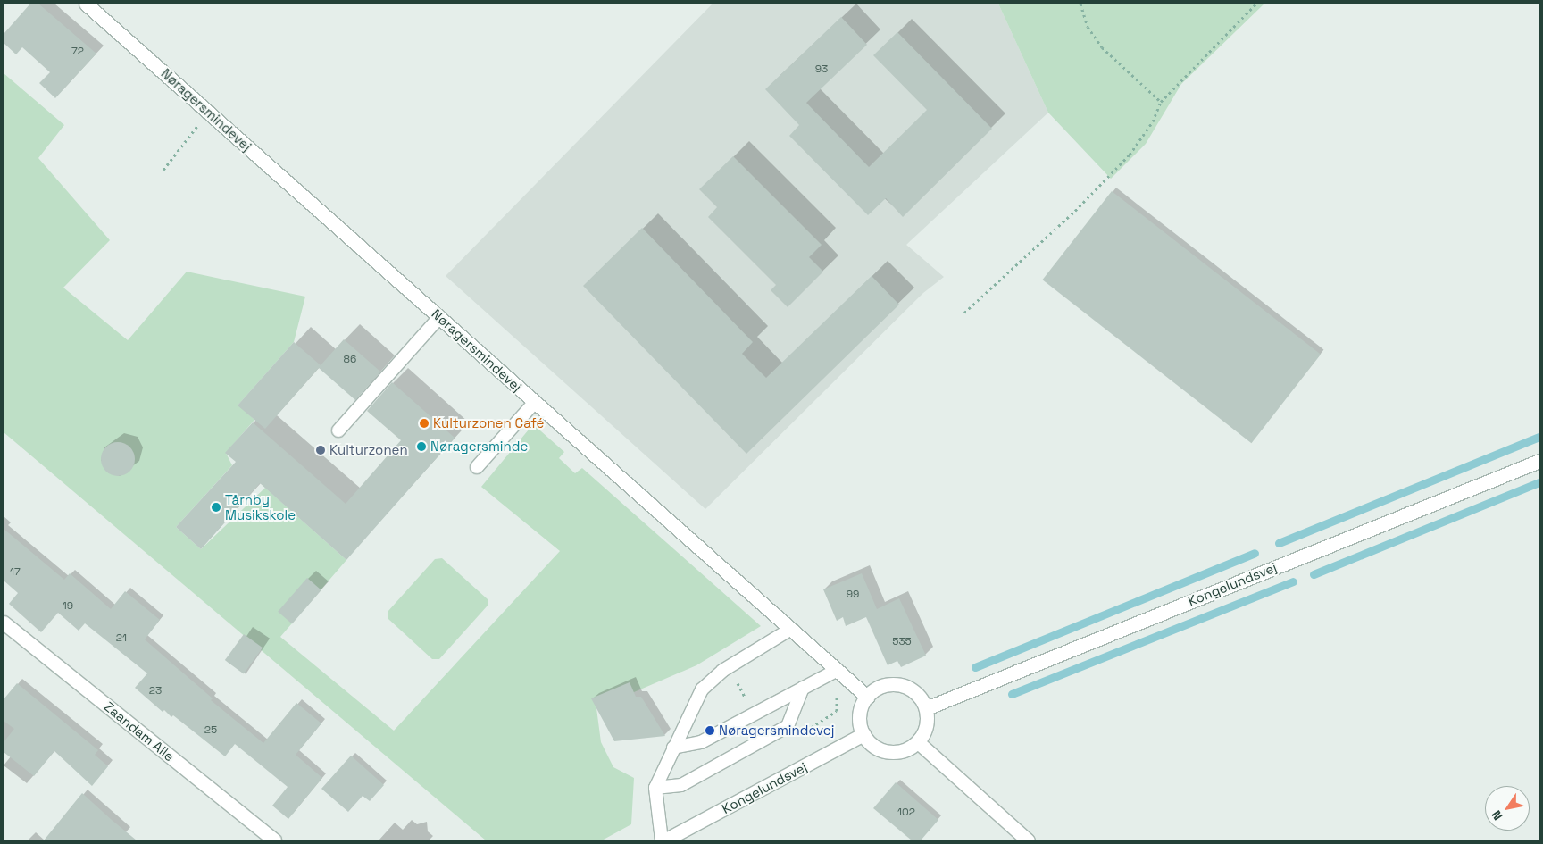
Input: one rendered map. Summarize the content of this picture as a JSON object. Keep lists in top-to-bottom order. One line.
{"streets":{"street":["Nøragersmindevej","Kongelundsvej","Zaandam Alle"]},"crossings":[["Nøragersmindevej","Kongelundsvej"]],"places":["Kulturzonen Café","Nøragersminde","Kulturzonen","Tårnby Musikskole","Nøragersmindevej"],"house_numbers":["72","93","86","17","99","19","21","535","23","25","102"],"north":"bottom left"}
